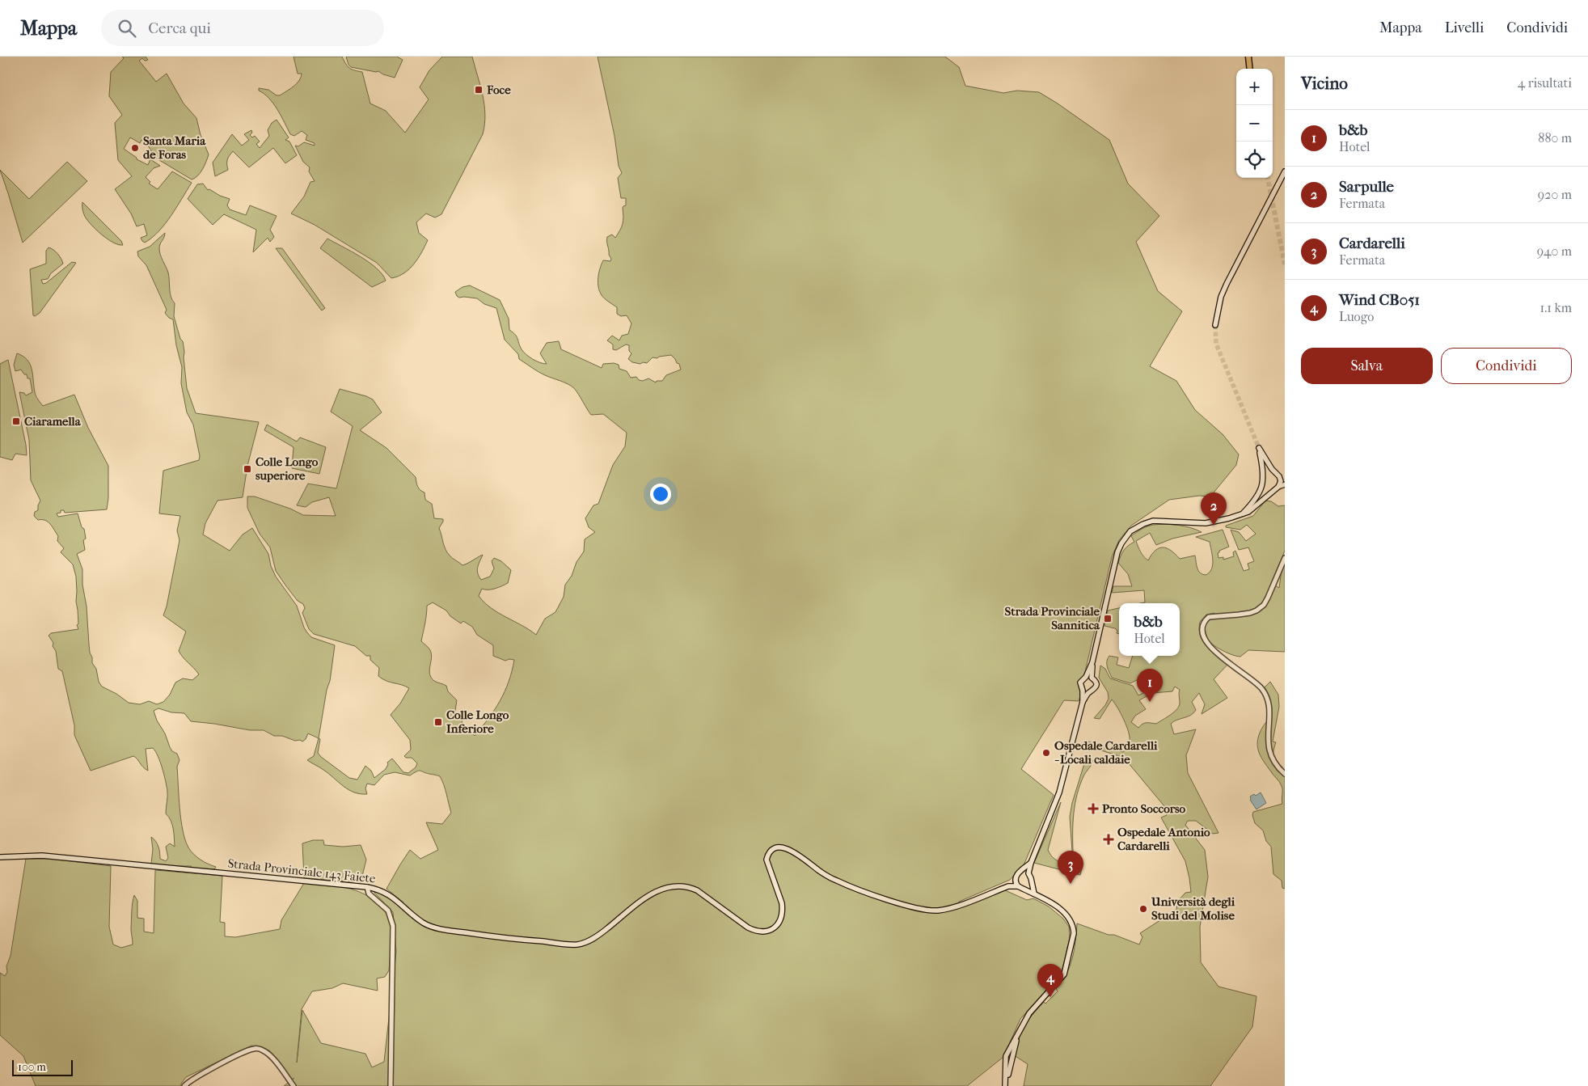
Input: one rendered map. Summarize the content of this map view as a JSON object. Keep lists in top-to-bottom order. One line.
{"streets":{"main road":["Strada Provinciale 143 Faiete"]},"places":{"transit":["Foce","Ciaramella","Colle Longo superiore","Strada Provinciale Sannitica","Colle Longo Inferiore"],"other":["Santa Maria de Foras","Ospedale Cardarelli - Locali caldaie","Università degli Studi del Molise"],"health":["Pronto Soccorso","Ospedale Antonio Cardarelli"]},"scale_bar":"100 m","page":{"header":"Mappa","search":"Cerca qui","nav":["Mappa","Livelli","Condividi"],"heading":["Vicino","4 risultati"],"map_buttons":["+","−"],"list":[{"mark":"1","name":"b&b","note":"Hotel","value":"880 m"},{"mark":"2","name":"Sarpulle","note":"Fermata","value":"920 m"},{"mark":"3","name":"Cardarelli","note":"Fermata","value":"940 m"},{"mark":"4","name":"Wind CB051","note":"Luogo","value":"1.1 km"}],"buttons":["Salva","Condividi"],"pins":["2","1","3","4"],"popup":["b&b","Hotel"],"scale":"100 m"}}
